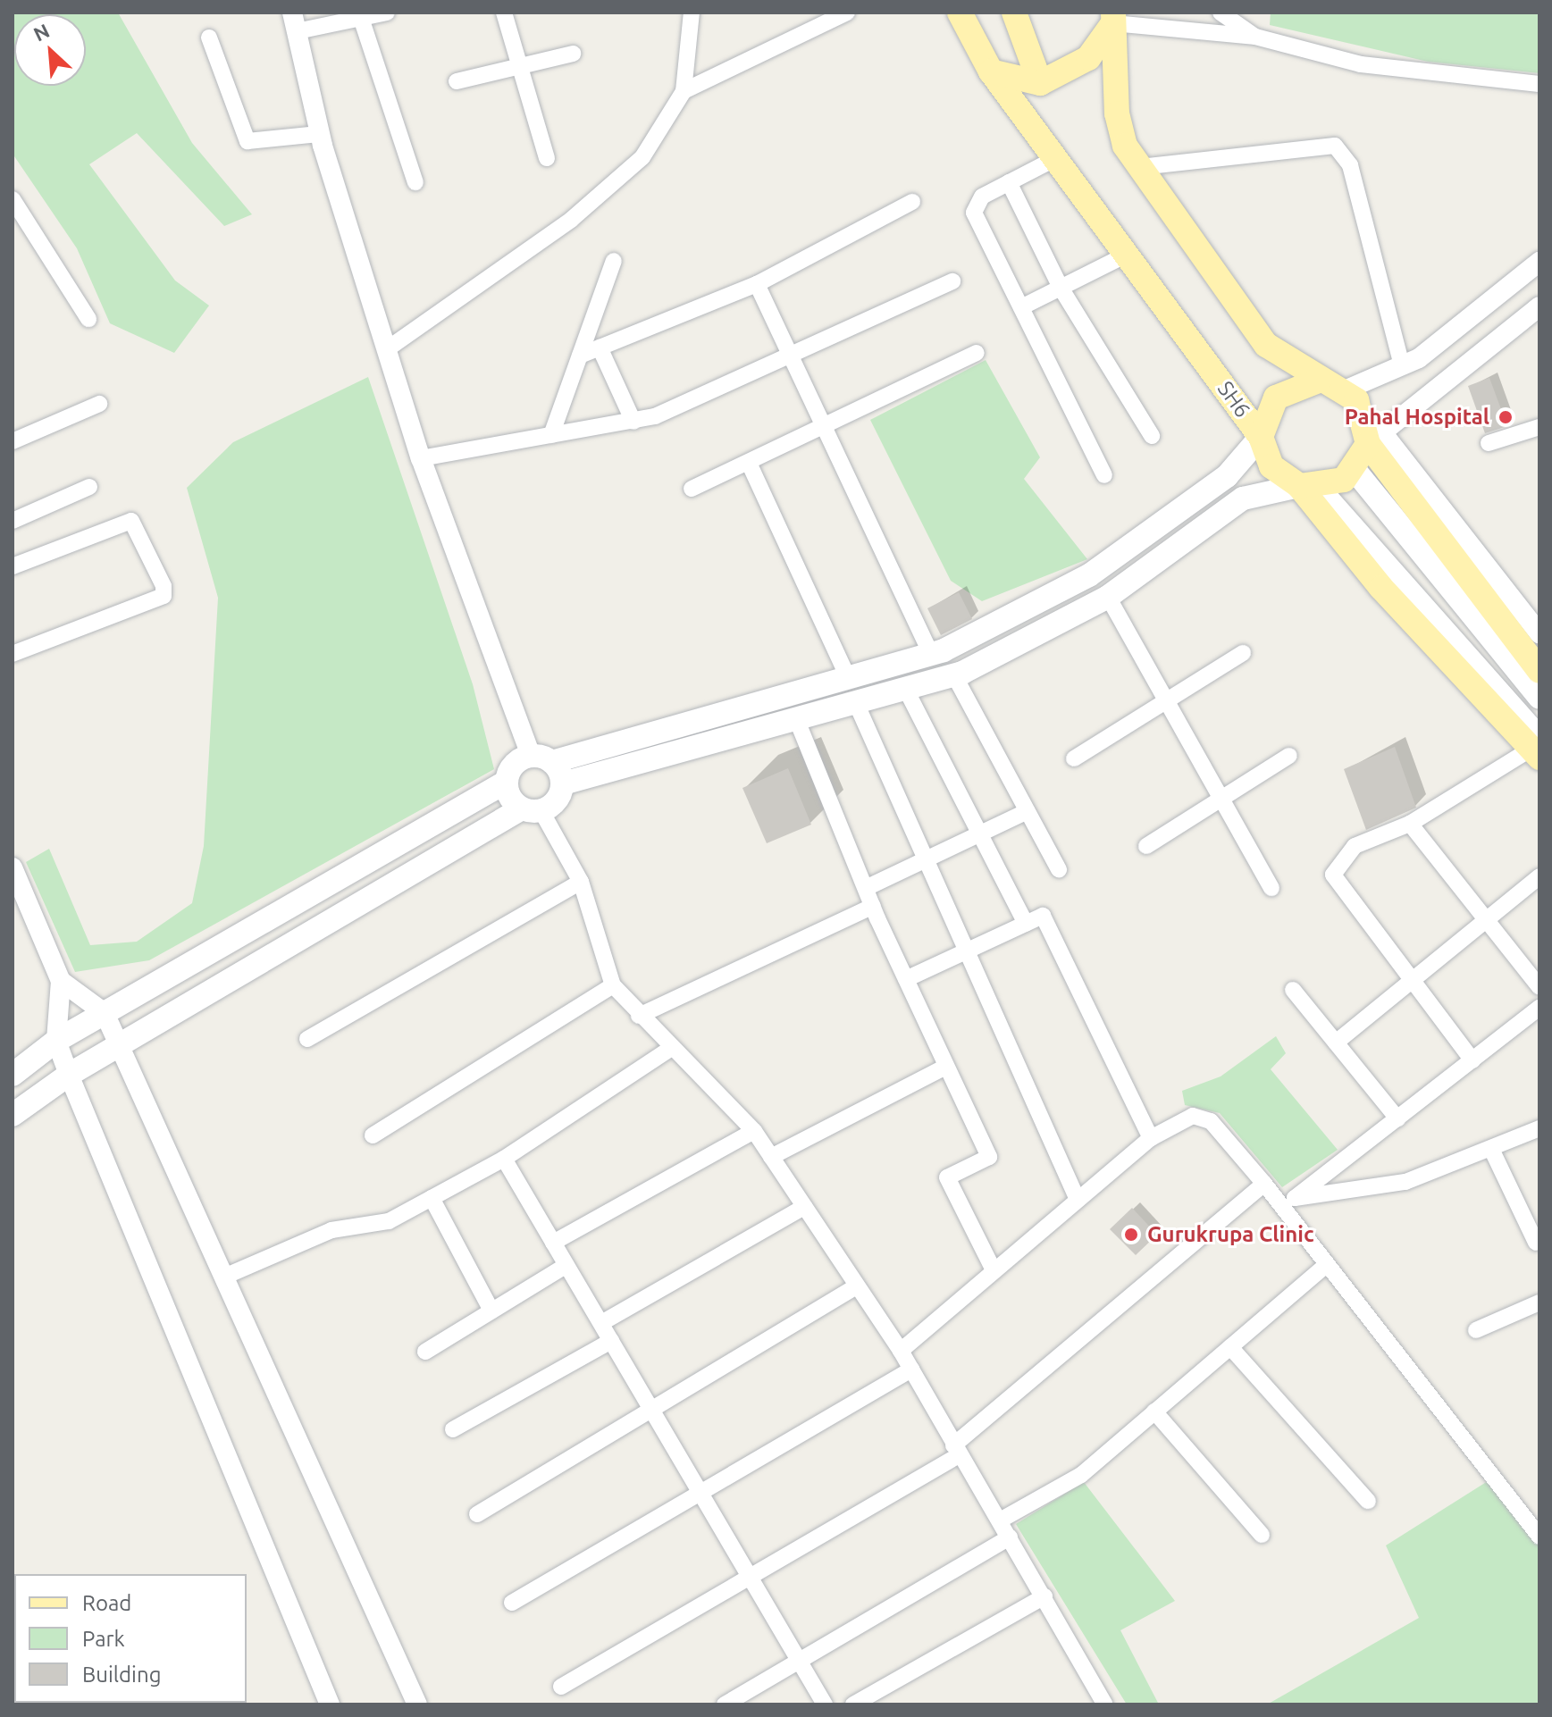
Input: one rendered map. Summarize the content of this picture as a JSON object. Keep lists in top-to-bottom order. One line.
{"streets":{"main road":["SH6"]},"places":["Pahal Hospital","Gurukrupa Clinic"],"legend":["Road","Park","Building"],"north":"top left"}
